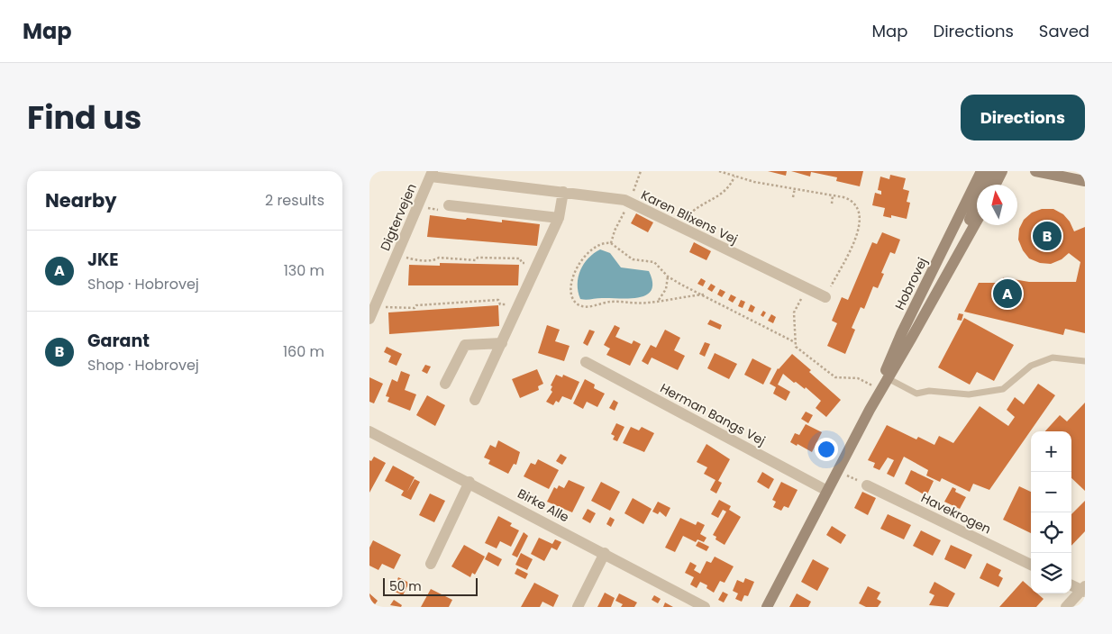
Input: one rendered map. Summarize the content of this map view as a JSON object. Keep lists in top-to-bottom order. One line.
{"streets":{"main road":["Hobrovej"],"street":["Digtervejen","Karen Blixens Vej","Herman Bangs Vej","Birke Alle","Havekrogen"]},"crossings":[["Digtervejen","Karen Blixens Vej"],["Hobrovej","Herman Bangs Vej"]],"scale_bar":"50 m","north":"top","page":{"header":"Map","nav":["Map","Directions","Saved"],"title":"Find us","buttons":"Directions","heading":["Nearby","2 results"],"pins":["B","A"],"list":[{"mark":"A","name":"JKE","note":"Shop · Hobrovej","value":"130 m"},{"mark":"B","name":"Garant","note":"Shop · Hobrovej","value":"160 m"}],"map_buttons":["+","−"],"scale":"50 m"}}
